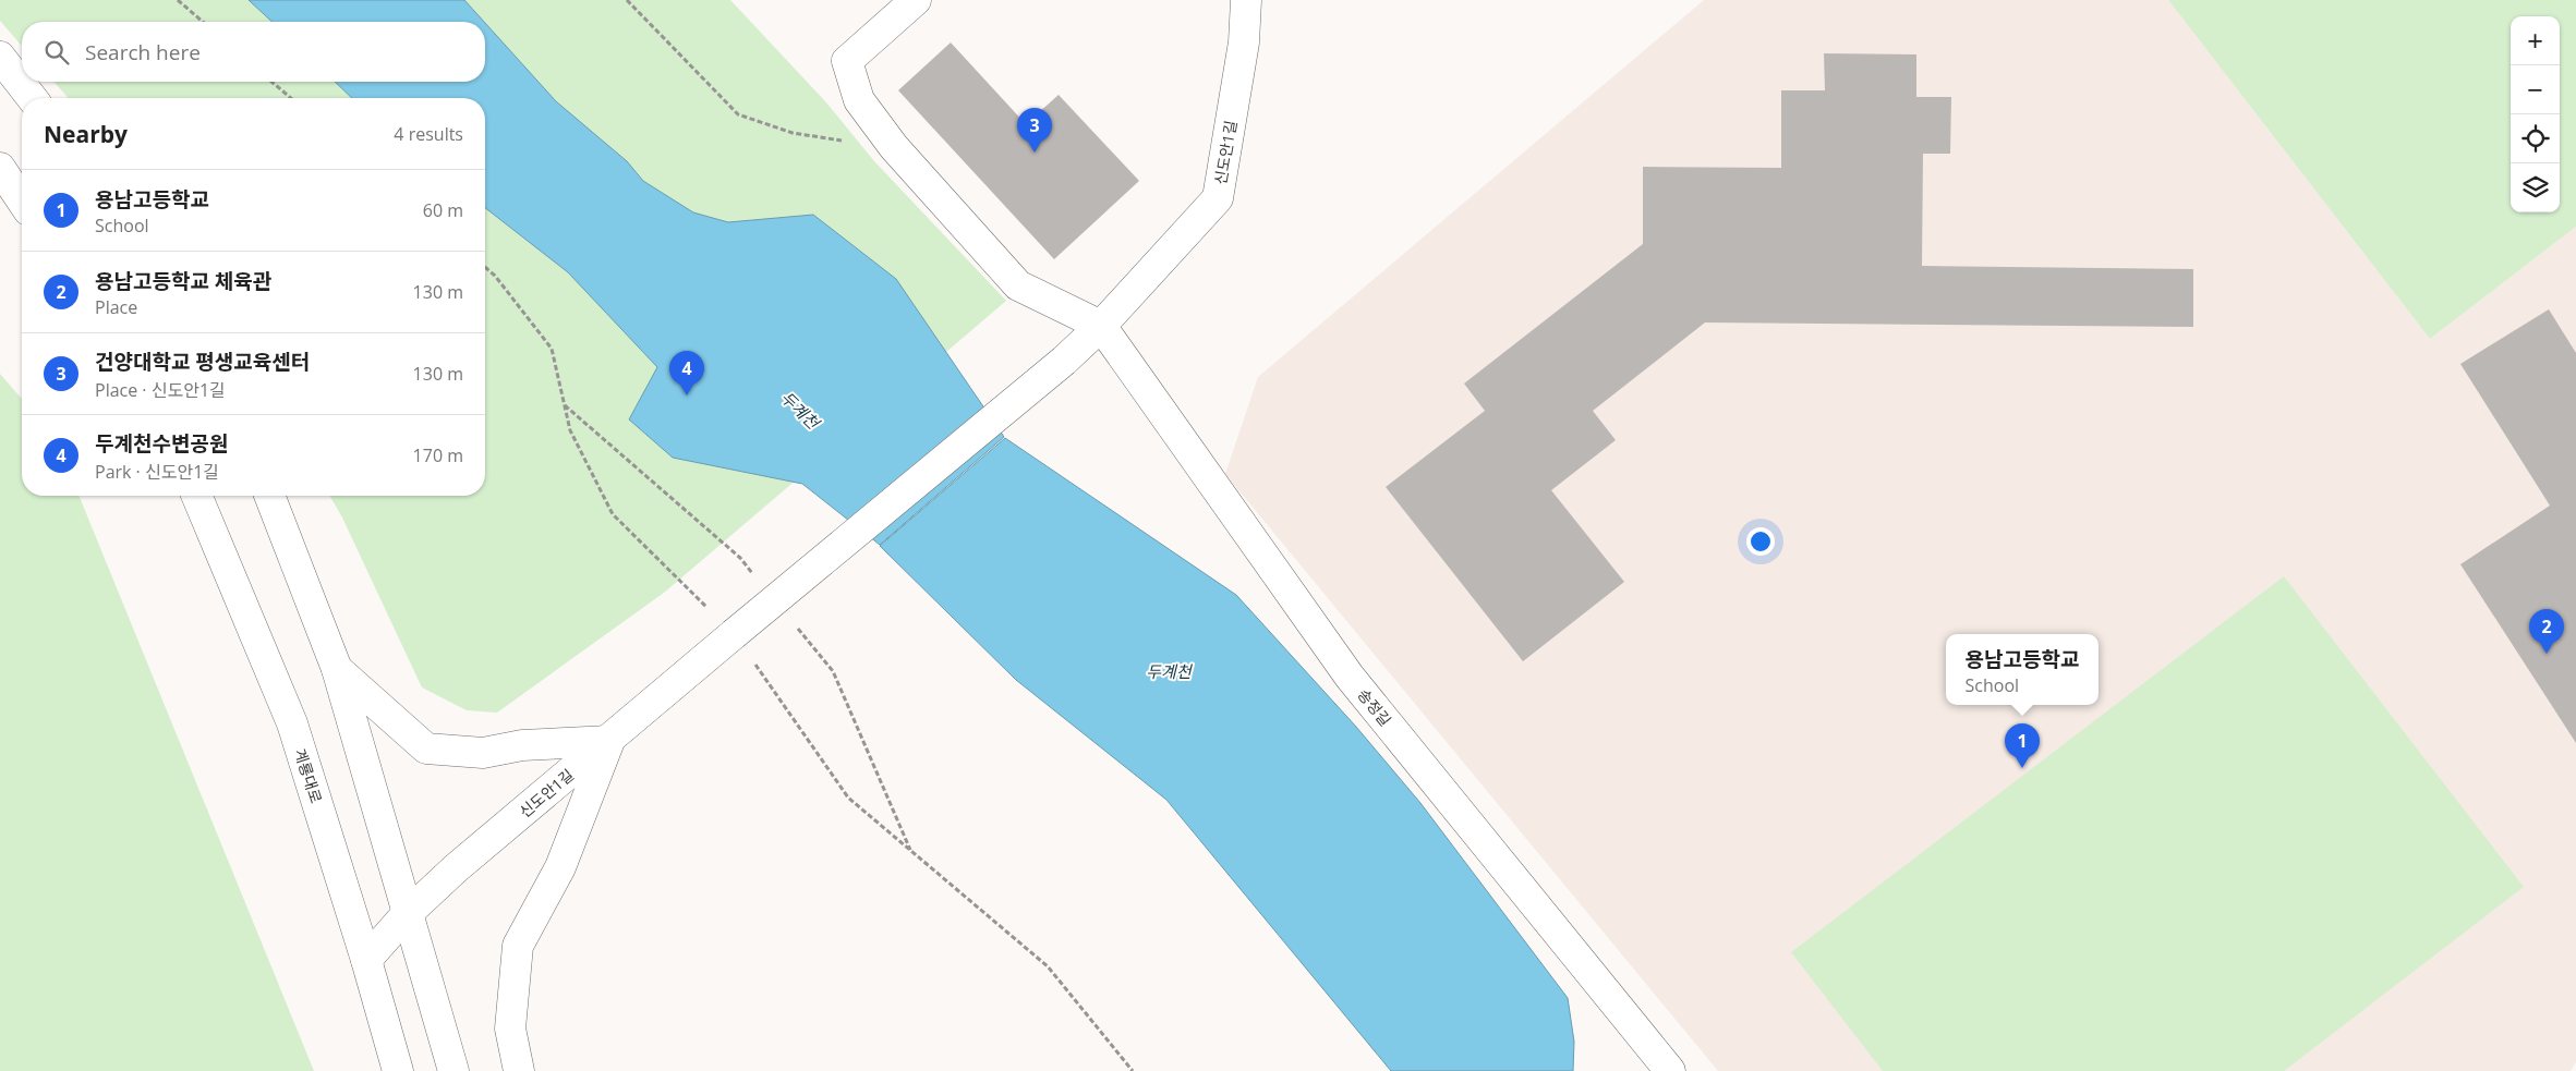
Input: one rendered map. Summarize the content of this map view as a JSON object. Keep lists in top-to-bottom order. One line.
{"streets":{"street":["신도안1길","송정길","계룡대로"]},"crossings":[["신도안1길","송정길"],["신도안1길","계룡대로"]],"water":["두계천"],"page":{"map_buttons":["+","−"],"search":"Search here","heading":["Nearby","4 results"],"pins":["3","4","2","1"],"list":[{"mark":"1","name":"용남고등학교","note":"School","value":"60 m"},{"mark":"2","name":"용남고등학교 체육관","note":"Place","value":"130 m"},{"mark":"3","name":"건양대학교 평생교육센터","note":"Place · 신도안1길","value":"130 m"},{"mark":"4","name":"두계천수변공원","note":"Park · 신도안1길","value":"170 m"}],"popup":["용남고등학교","School"]}}
